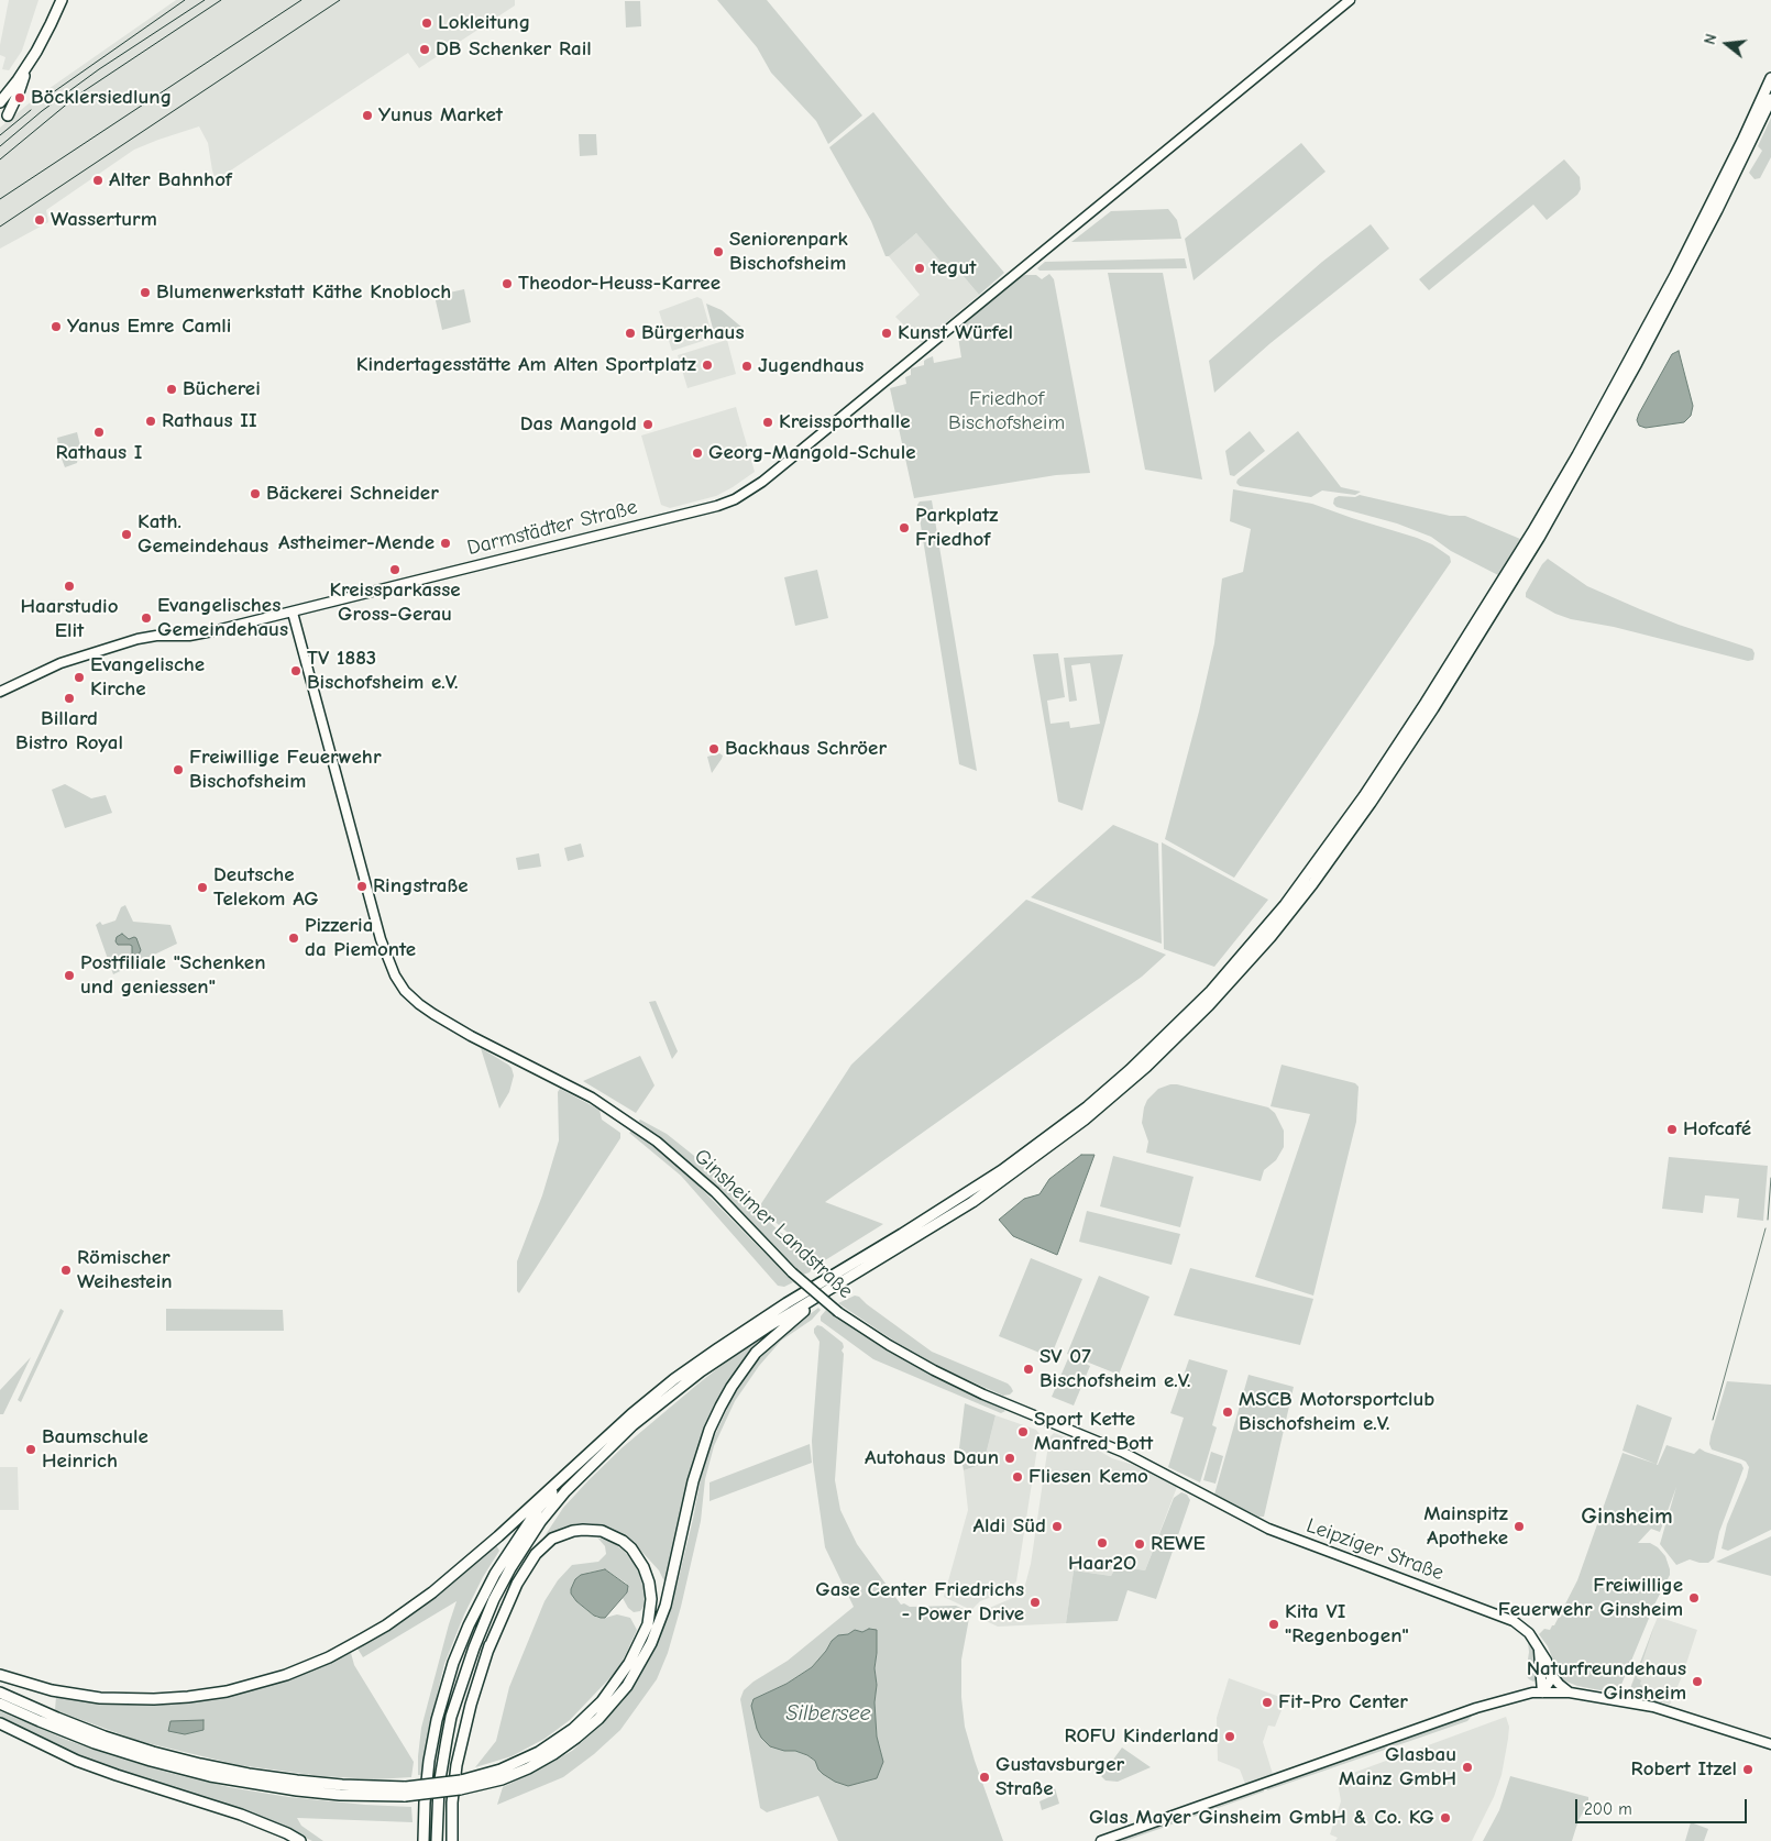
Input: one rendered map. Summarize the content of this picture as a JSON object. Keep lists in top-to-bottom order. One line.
{"streets":{"main road":["Darmstädter Straße","Ginsheimer Landstraße","Leipziger Straße"]},"crossings":[["Darmstädter Straße","Ginsheimer Landstraße"],["Ginsheimer Landstraße","Leipziger Straße"]],"districts":["Ginsheim"],"water":["Silbersee"],"parks":["Friedhof Bischofsheim"],"places":["Lokleitung","DB Schenker Rail","Böcklersiedlung","Yunus Market","Alter Bahnhof","Wasserturm","Seniorenpark Bischofsheim","tegut","Theodor-Heuss-Karree","Blumenwerkstatt Käthe Knobloch","Yanus Emre Camli","Bürgerhaus","Kunst Würfel","Kindertagesstätte Am Alten Sportplatz","Jugendhaus","Bücherei","Rathaus II","Kreissporthalle","Das Mangold","Rathaus I","Georg-Mangold-Schule","Bäckerei Schneider","Parkplatz Friedhof","Kath. Gemeindehaus","Astheimer-Mende","Kreissparkasse Gross-Gerau","Haarstudio Elit","Evangelisches Gemeindehaus","TV 1883 Bischofsheim e.V.","Evangelische Kirche","Billard Bistro Royal","Backhaus Schröer","Freiwillige Feuerwehr Bischofsheim","Ringstraße","Deutsche Telekom AG","Pizzeria da Piemonte","Postfiliale \"Schenken und geniessen\"","Hofcafé","Römischer Weihestein","SV 07 Bischofsheim e.V.","MSCB Motorsportclub Bischofsheim e.V.","Sport Kette Manfred Bott","Baumschule Heinrich","Autohaus Daun","Fliesen Kemo","Aldi Süd","Mainspitz Apotheke","Haar2O","REWE","Freiwillige Feuerwehr Ginsheim","Gase Center Friedrichs - Power Drive","Kita VI \"Regenbogen\"","Naturfreundehaus Ginsheim","Fit-Pro Center","ROFU Kinderland","Glasbau Mainz GmbH","Robert Itzel","Gustavsburger Straße","Glas Mayer Ginsheim GmbH & Co. KG"],"scale_bar":"200 m","north":"left"}
